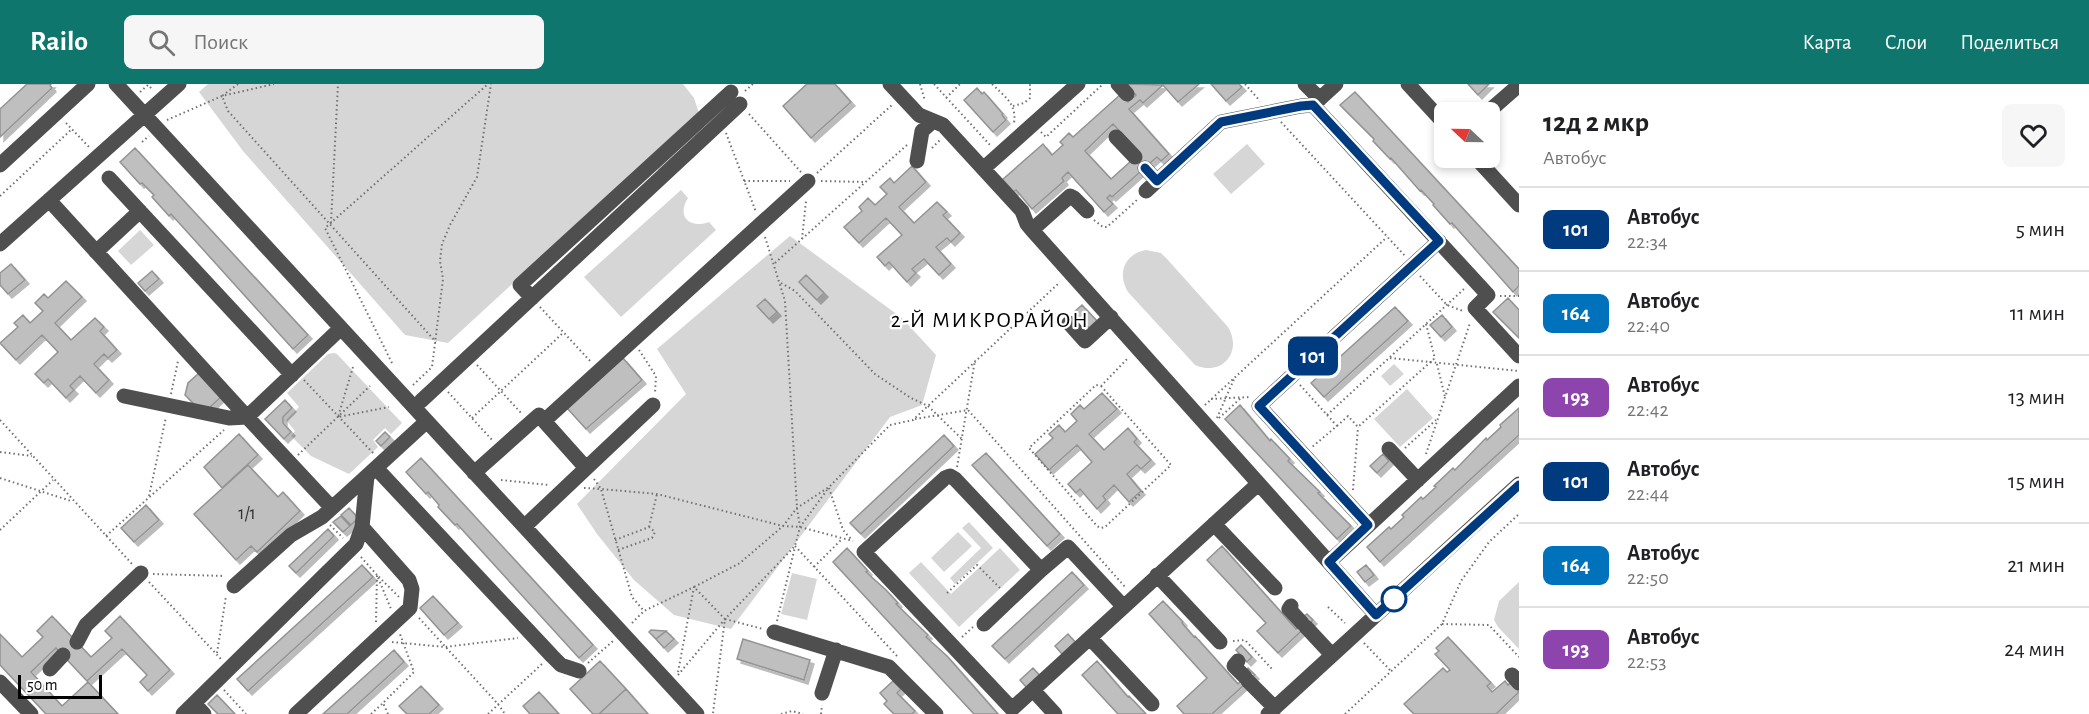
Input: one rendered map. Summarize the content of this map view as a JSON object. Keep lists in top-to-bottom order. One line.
{"districts":["2-Й МИКРОРАЙОН"],"lines":["bus line 101"],"house_numbers":["1/1"],"scale_bar":"50 m","north":"left","page":{"header":"Railo","search":"Поиск","nav":["Карта","Слои","Поделиться"],"on_map":"101","heading":["12д 2 мкр","Автобус"],"list":[{"mark":"101","name":"Автобус","note":"22:34","value":"5 мин"},{"mark":"164","name":"Автобус","note":"22:40","value":"11 мин"},{"mark":"193","name":"Автобус","note":"22:42","value":"13 мин"},{"mark":"101","name":"Автобус","note":"22:44","value":"15 мин"},{"mark":"164","name":"Автобус","note":"22:50","value":"21 мин"},{"mark":"193","name":"Автобус","note":"22:53","value":"24 мин"}],"scale":"50 m"}}
